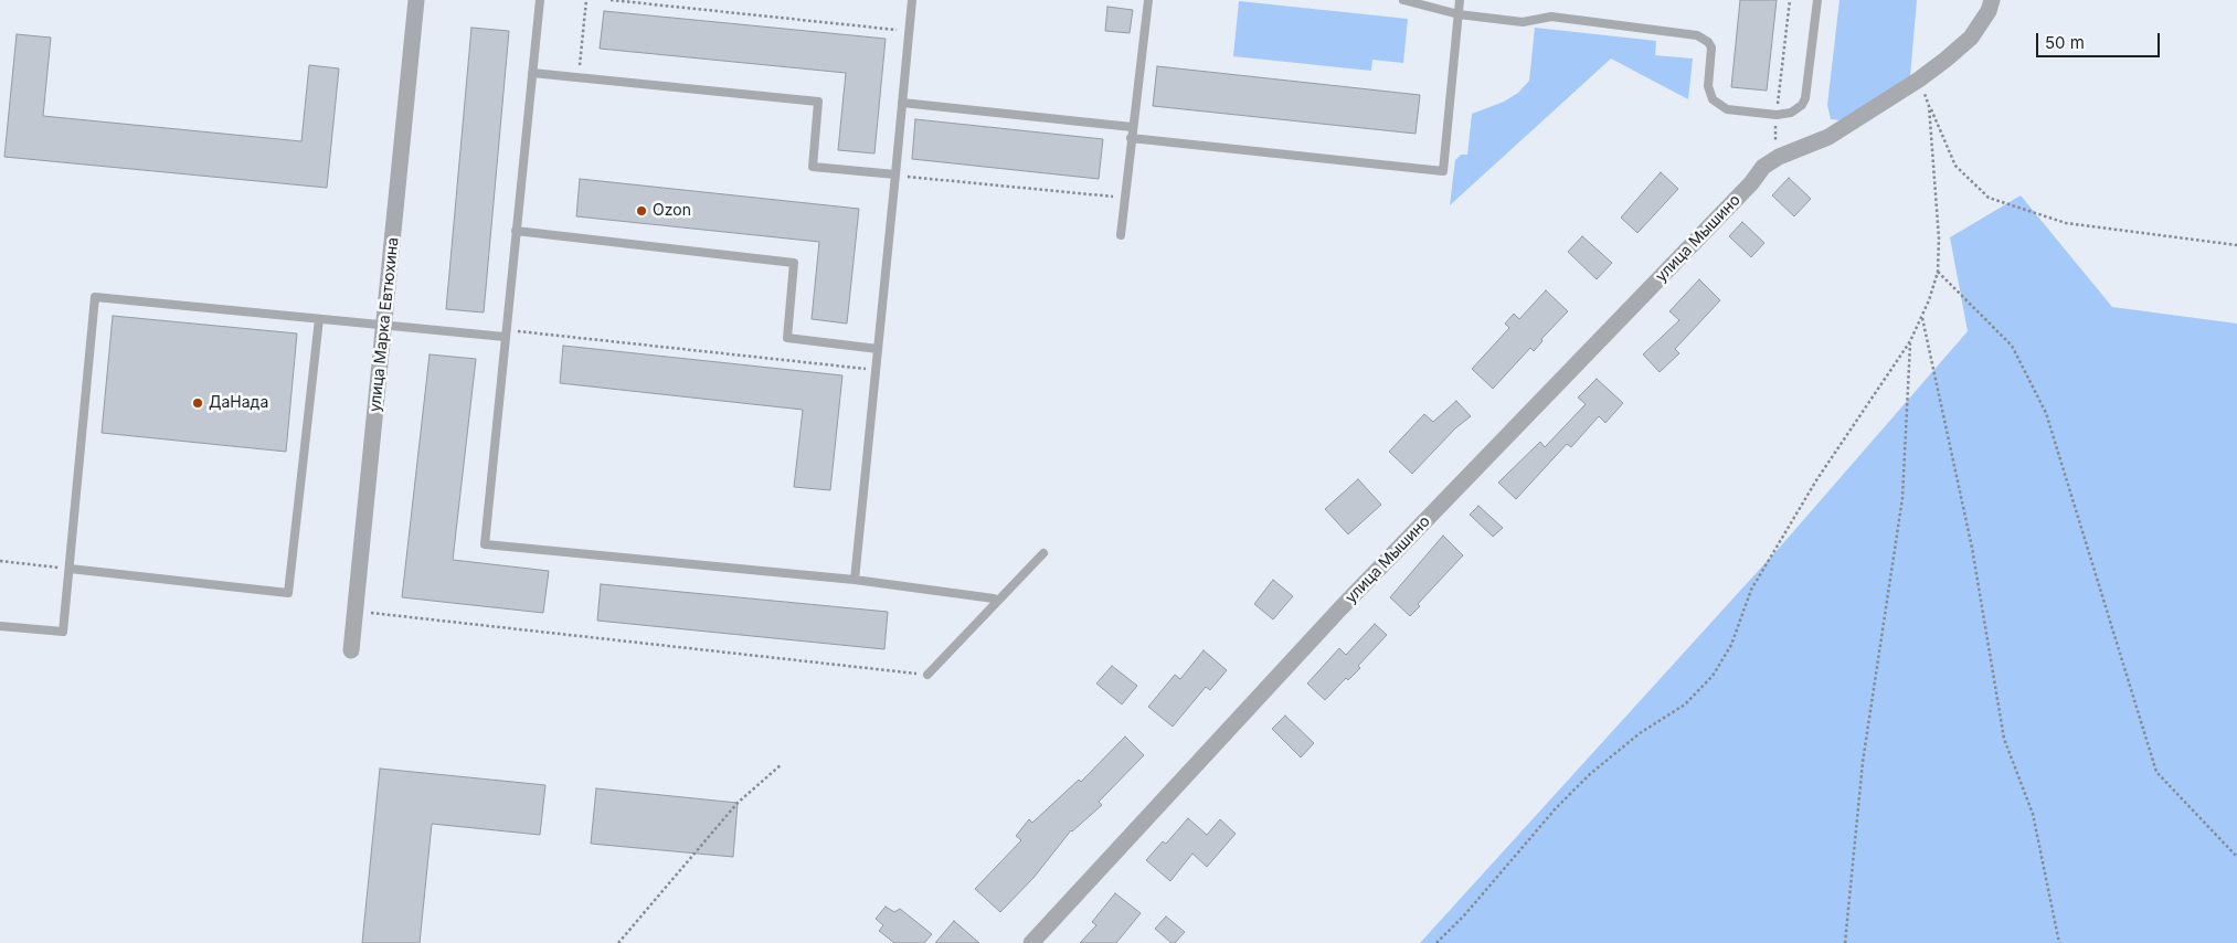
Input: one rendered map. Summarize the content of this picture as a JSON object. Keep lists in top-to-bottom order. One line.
{"streets":{"street":["улица Мышино","улица Марка Евтюхина"]},"places":["Ozon","ДаНада"],"scale_bar":"50 m"}
